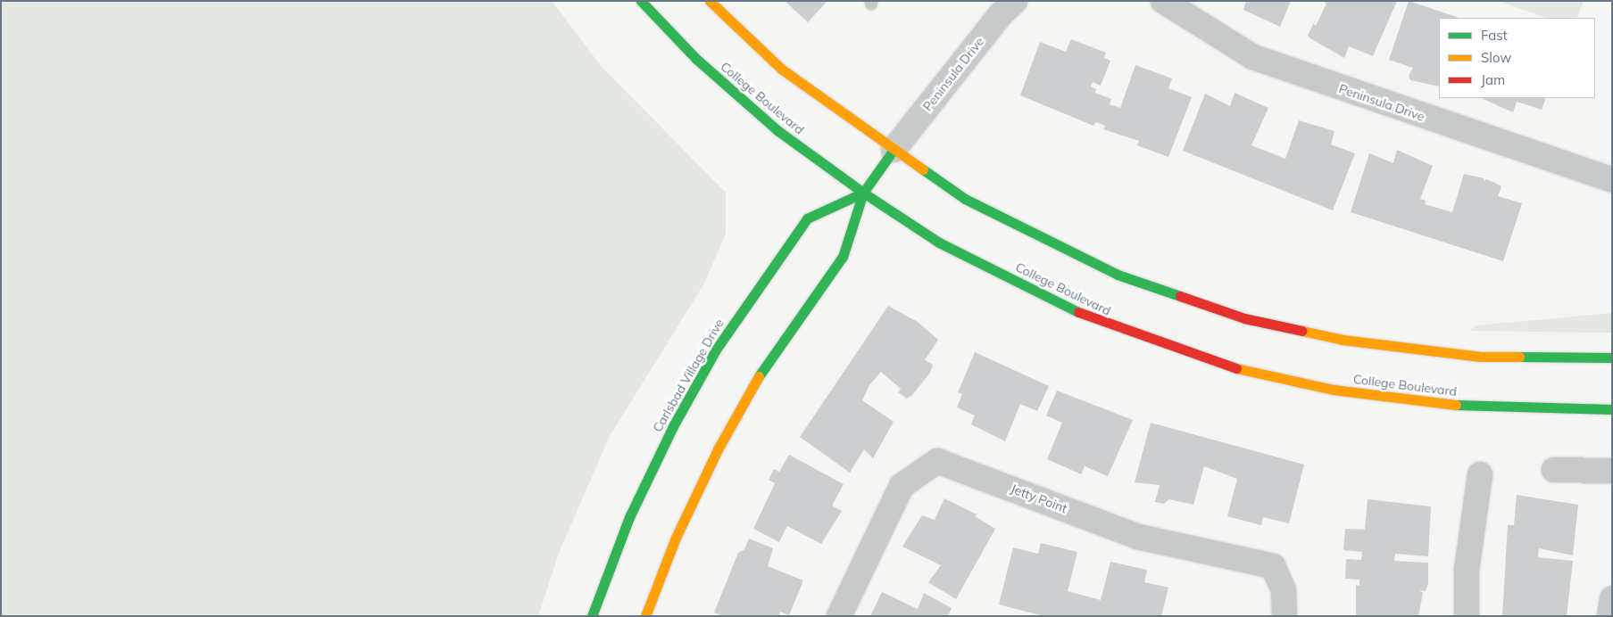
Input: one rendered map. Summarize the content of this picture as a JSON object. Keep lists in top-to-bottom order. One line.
{"streets":{"main road":["College Boulevard","Carlsbad Village Drive"],"street":["Peninsula Drive","Jetty Point"]},"crossings":[["Peninsula Drive","Carlsbad Village Drive"],["College Boulevard","Carlsbad Village Drive"]],"legend":["Fast","Slow","Jam"]}
